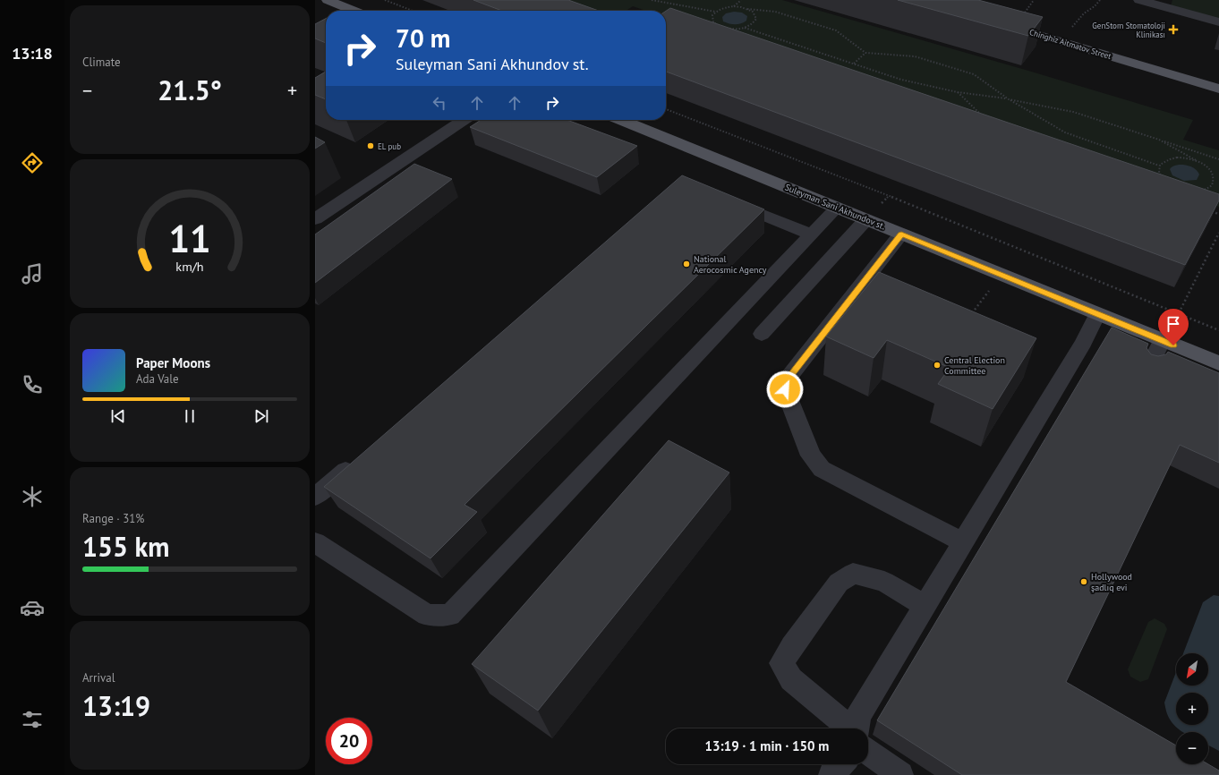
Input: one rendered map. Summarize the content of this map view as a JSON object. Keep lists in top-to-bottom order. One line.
{"streets":{"main road":["Chinghiz Aitmatov Street","Suleyman Sani Akhundov st."]},"places":{"health":["GenStom Stomatoloji Klinikası"],"other":["EL pub","National Aerocosmic Agency","Central Election Committee","Hollywood şadlıq evi"]},"north":"bottom left","page":{"tabs":"13:18","tile":["Climate",["Range · 31%","155 km"],["Arrival","13:19"]],"turn":["70 m","Suleyman Sani Akhundov st."],"heat":["−","21.5°","+"],"song":["Paper Moons","Ada Vale"],"map_buttons":["+","−"],"limit":"20","trip":"13:19 · 1 min · 150 m","gauge":["11","km/h"]}}
